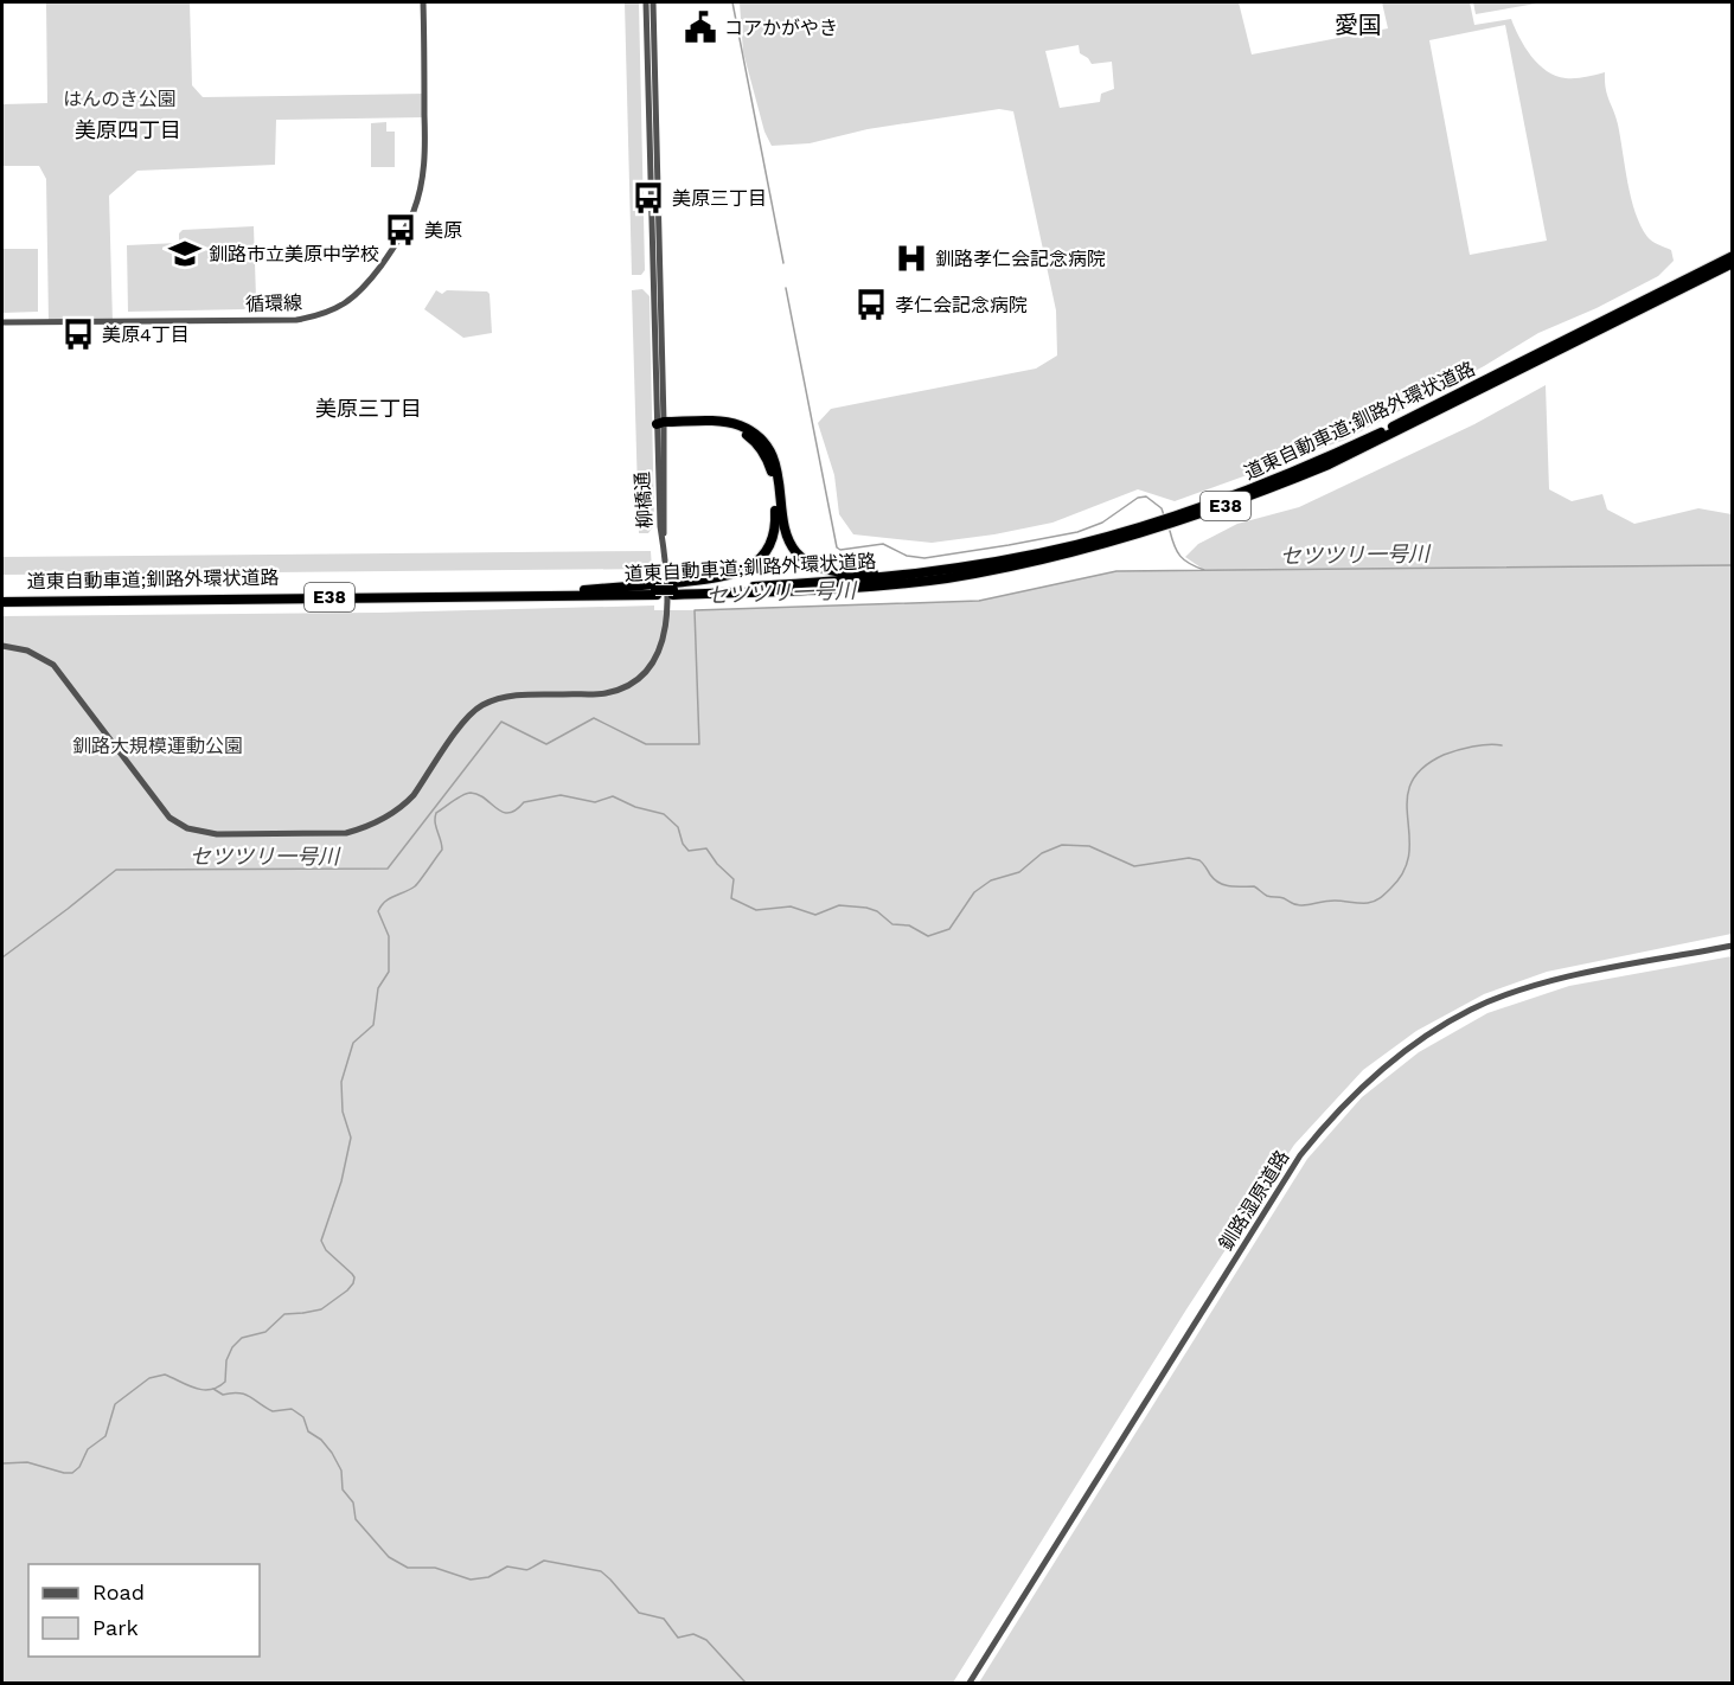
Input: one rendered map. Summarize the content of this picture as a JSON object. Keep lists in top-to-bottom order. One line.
{"streets":{"highway":["道東自動車道;釧路外環状道路","E38"],"street":["循環線","柳橋通","釧路湿原道路"]},"districts":["愛国","美原四丁目","美原三丁目"],"water":["セツツリ一号川"],"parks":["はんのき公園","釧路大規模運動公園"],"places":{"public building":["コアかがやき"],"bus stop":["美原三丁目","美原","孝仁会記念病院","美原4丁目"],"school or university":["釧路市立美原中学校"],"hospital":["釧路孝仁会記念病院"]},"legend":["Road","Park"]}
